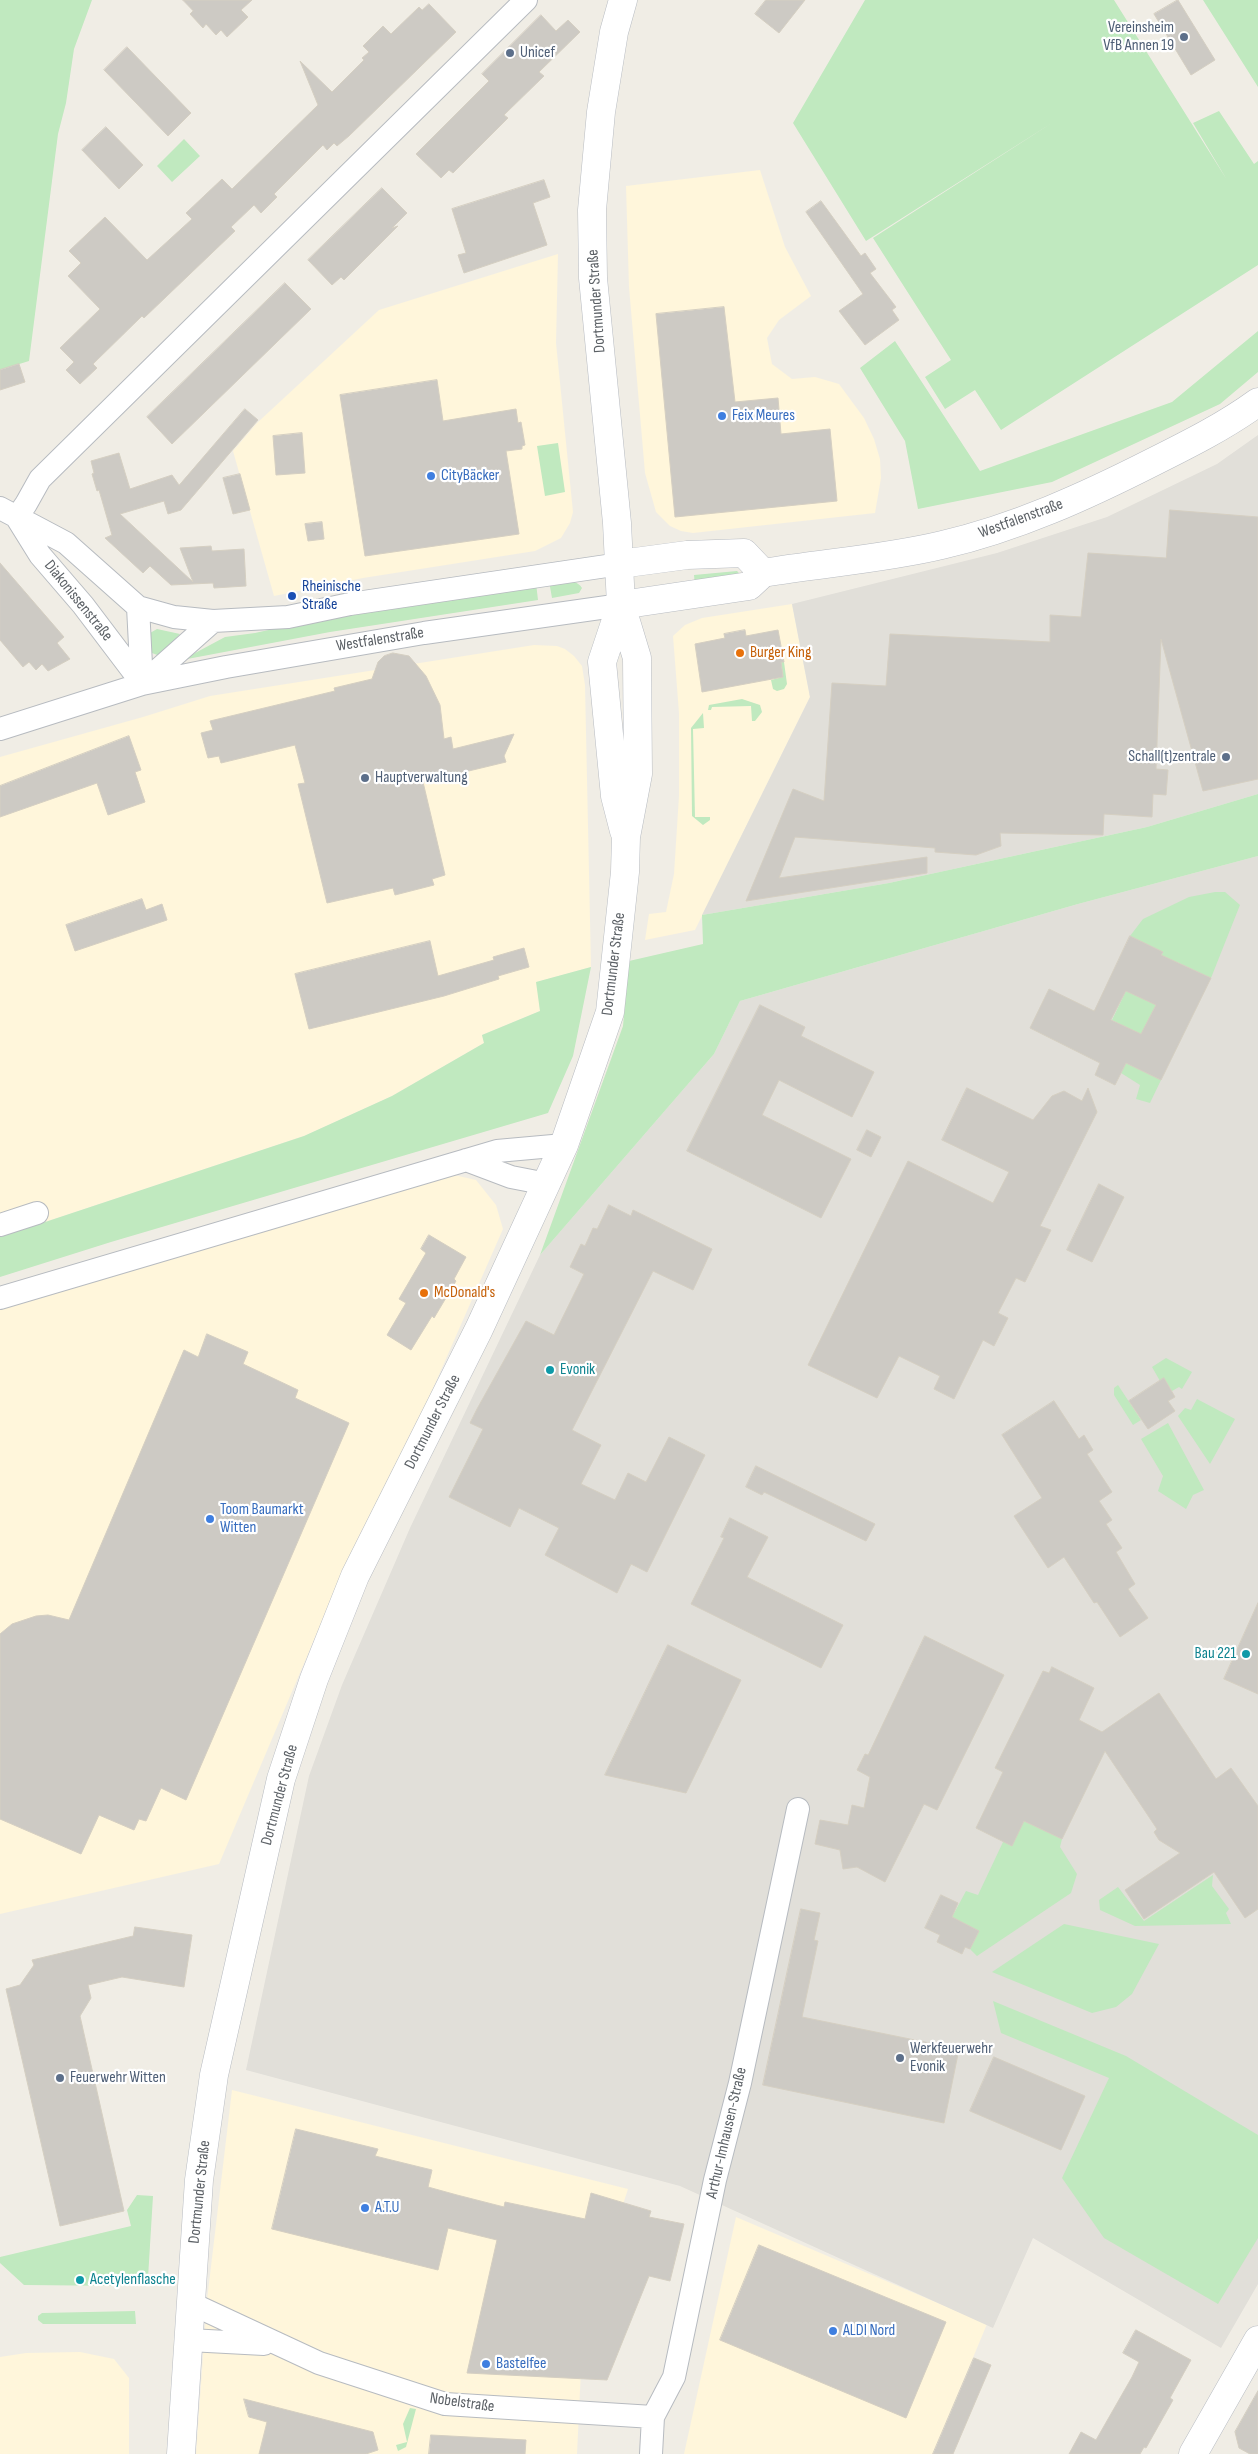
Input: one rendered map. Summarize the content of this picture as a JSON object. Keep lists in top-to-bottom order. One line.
{"streets":{"main road":["Dortmunder Straße","Westfalenstraße"],"street":["Diakonissenstraße","Arthur-Imhausen-Straße","Nobelstraße"]},"crossings":[["Dortmunder Straße","Westfalenstraße"],["Dortmunder Straße","Nobelstraße"],["Westfalenstraße","Diakonissenstraße"],["Arthur-Imhausen-Straße","Nobelstraße"]],"places":["Vereinsheim VfB Annen 19","Unicef","Feix Meures","CityBäcker","Rheinische Straße","Burger King","Schall(t)zentrale","Hauptverwaltung","McDonald's","Evonik","Toom Baumarkt Witten","Bau 221","Werkfeuerwehr Evonik","Feuerwehr Witten","A.T.U","Acetylenflasche","ALDI Nord","Bastelfee"]}
